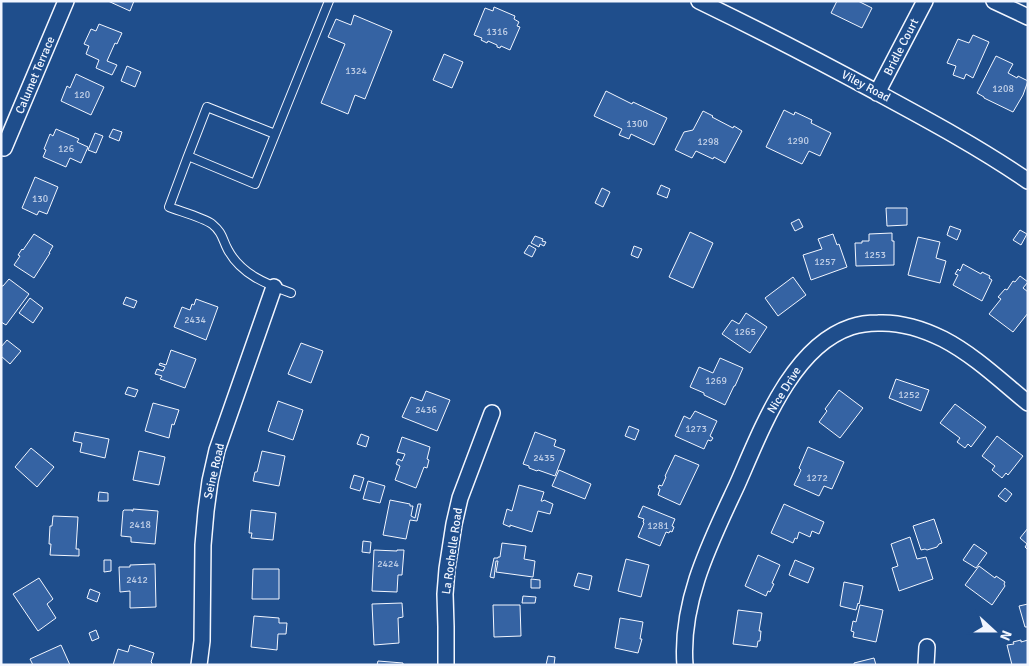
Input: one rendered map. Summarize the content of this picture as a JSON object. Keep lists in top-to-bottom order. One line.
{"streets":{"street":["Bridle Court","Calumet Terrace","Viley Road","Nice Drive","Seine Road","La Rochelle Road"]},"crossings":[["Bridle Court","Viley Road"]],"house_numbers":["1316","1324","1208","120","1300","1290","1298","126","130","1253","1257","2434","1265","1269","1252","2436","1273","2435","1272","2418","1281","2424","2412"],"north":"right"}
